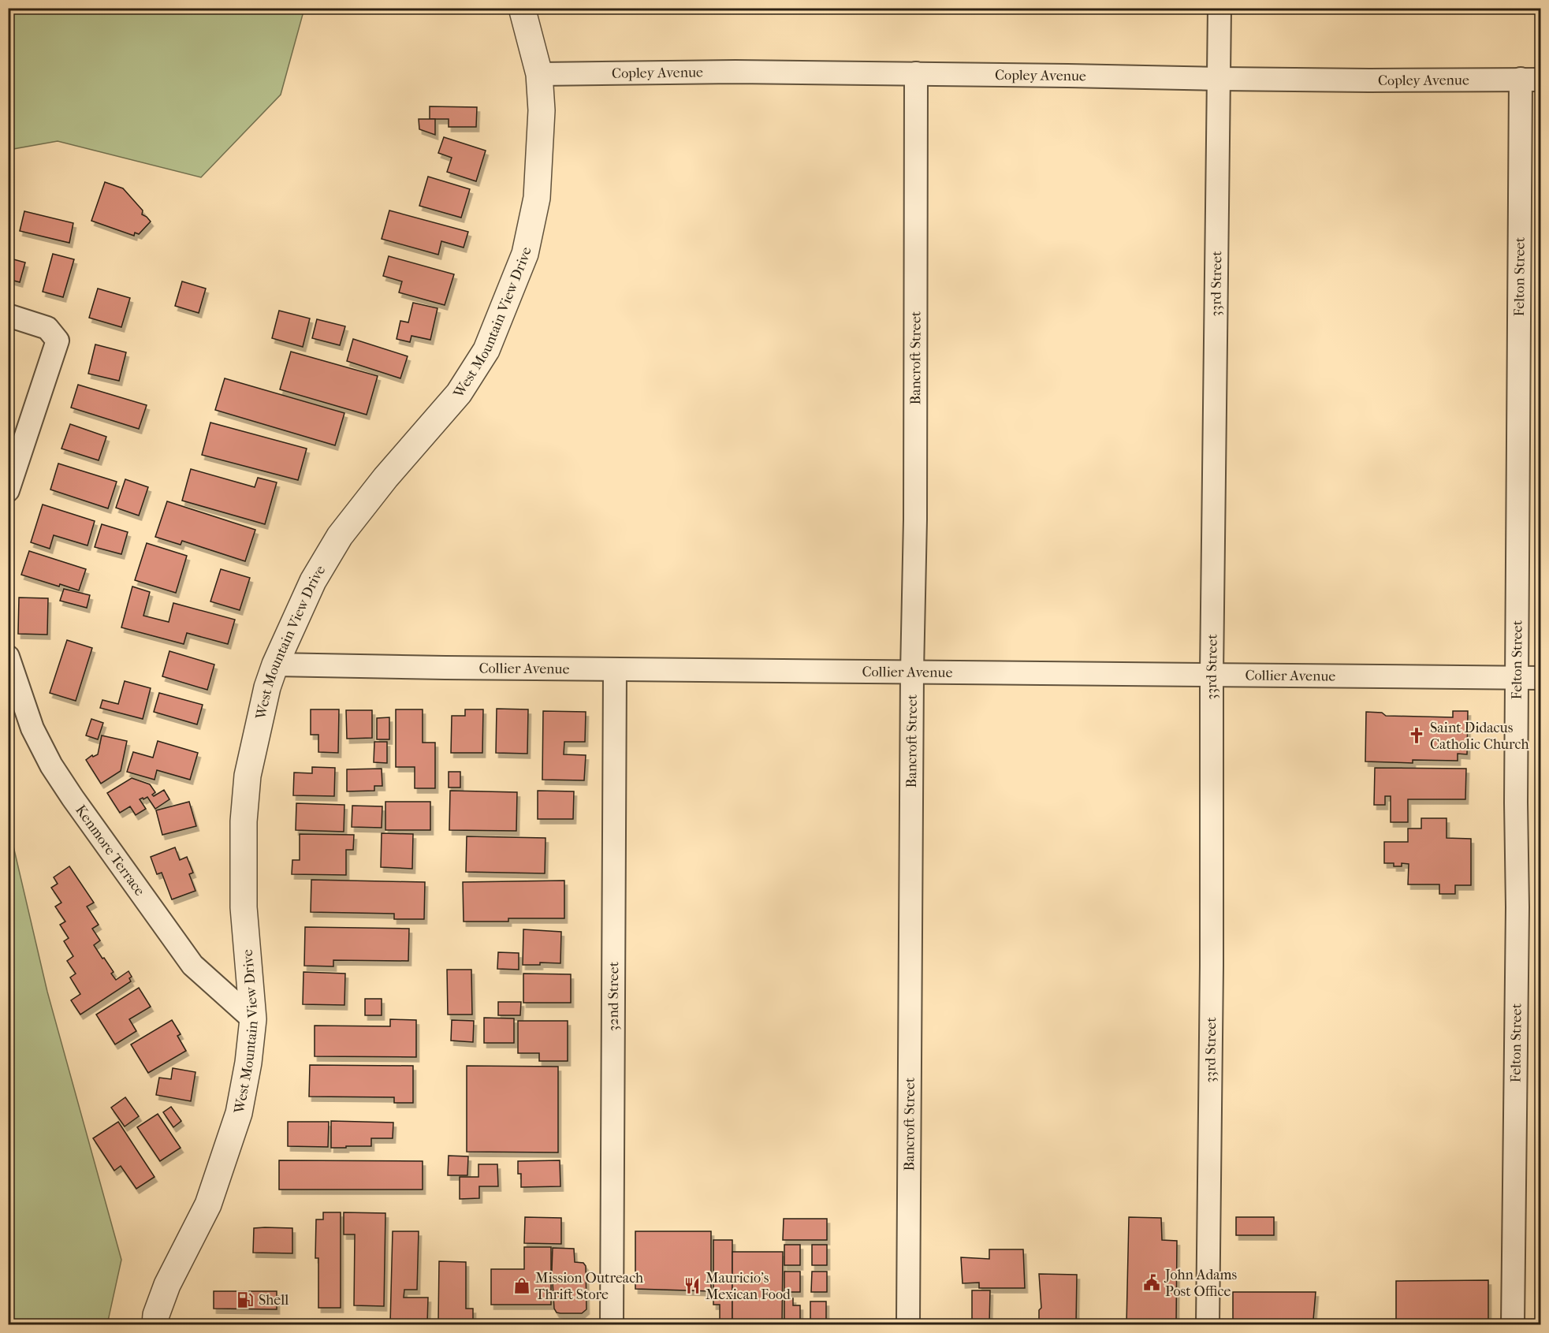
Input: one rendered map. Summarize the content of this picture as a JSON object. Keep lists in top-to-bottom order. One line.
{"streets":{"street":["Copley Avenue","Felton Street","33rd Street","West Mountain View Drive","Bancroft Street","Collier Avenue","Kenmore Terrace","32nd Street"]},"crossings":[["Copley Avenue","Felton Street"],["Copley Avenue","33rd Street"],["Copley Avenue","West Mountain View Drive"],["Copley Avenue","Bancroft Street"],["Felton Street","Collier Avenue"],["33rd Street","Collier Avenue"],["West Mountain View Drive","Collier Avenue"],["West Mountain View Drive","Kenmore Terrace"],["Bancroft Street","Collier Avenue"],["Collier Avenue","32nd Street"]],"places":{"church":["Saint Didacus Catholic Church"],"public building":["John Adams Post Office"],"shop":["Mission Outreach Thrift Store"],"restaurant":["Mauricio's Mexican Food"],"fuel station":["Shell"]}}
